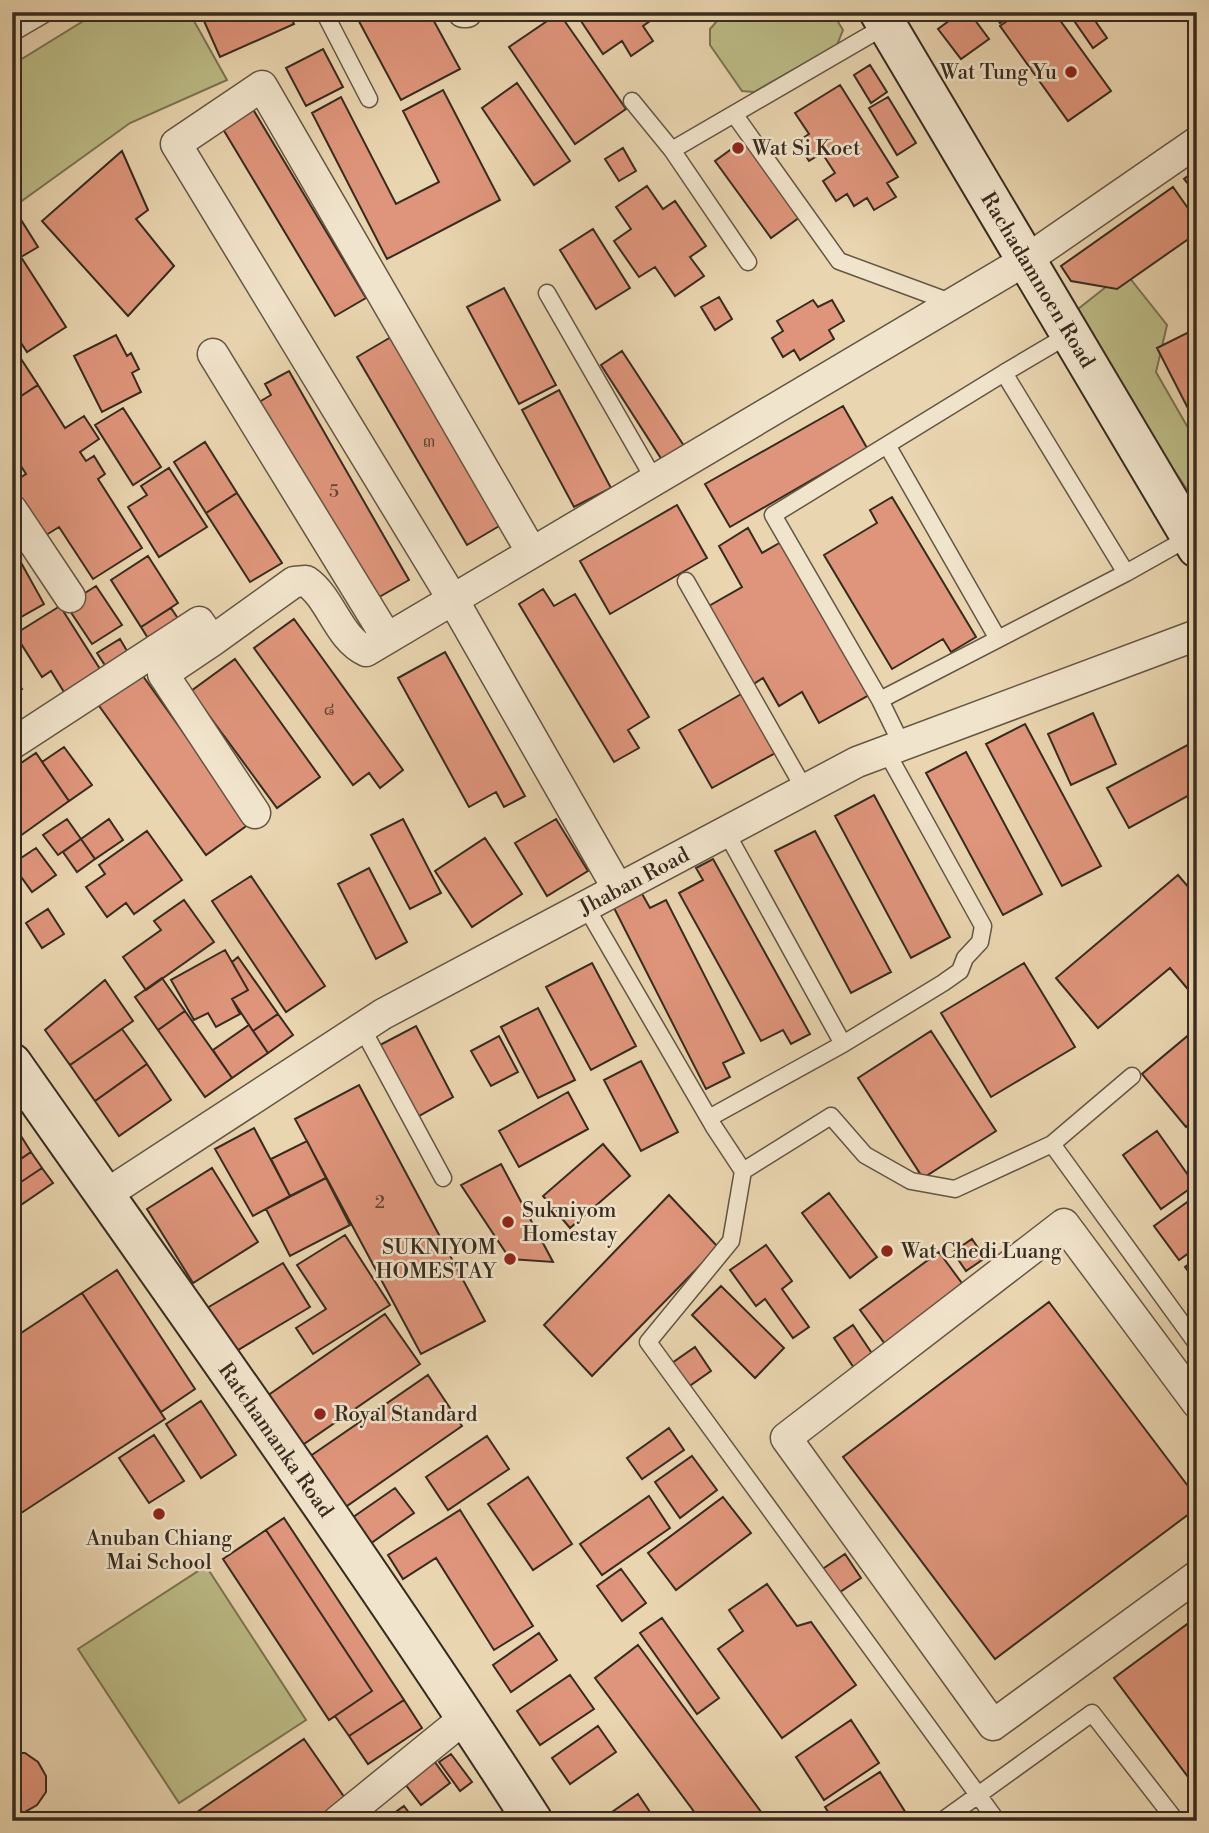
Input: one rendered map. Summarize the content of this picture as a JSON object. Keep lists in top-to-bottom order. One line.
{"streets":{"street":["Rachadamnoen Road","Jhaban Road","Ratchamanka Road"]},"crossings":[["Jhaban Road","Ratchamanka Road"]],"places":["Wat Tung Yu","Wat Si Koet","Sukniyom Homestay","Wat Chedi Luang","SUKNIYOM HOMESTAY","Royal Standard","Anuban Chiang Mai School"],"house_numbers":["๓","5","๘","2"]}
